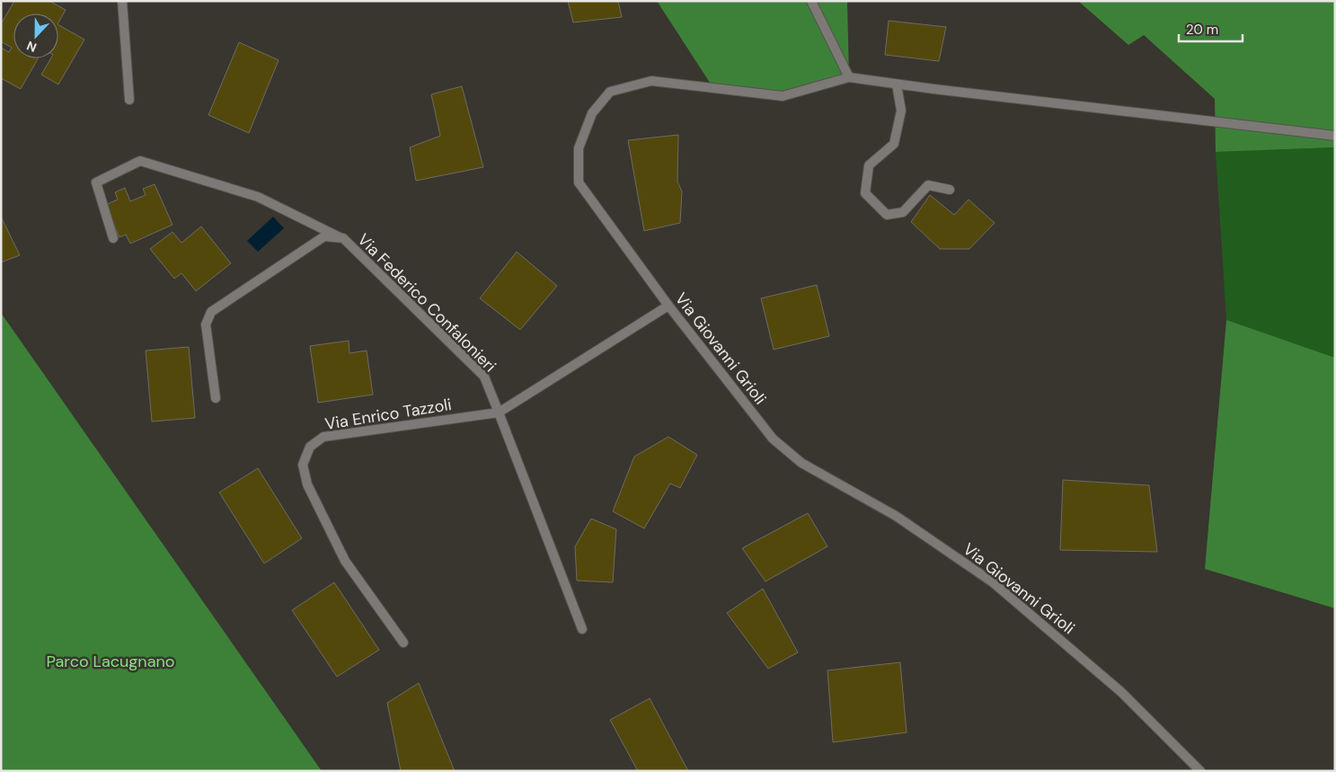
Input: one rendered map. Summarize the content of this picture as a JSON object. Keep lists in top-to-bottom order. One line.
{"streets":{"street":["Via Federico Confalonieri","Via Giovanni Grioli","Via Enrico Tazzoli"]},"crossings":[["Via Federico Confalonieri","Via Enrico Tazzoli"],["Via Giovanni Grioli","Via Enrico Tazzoli"]],"parks":["Parco Lacugnano"],"scale_bar":"20 m","north":"bottom"}
